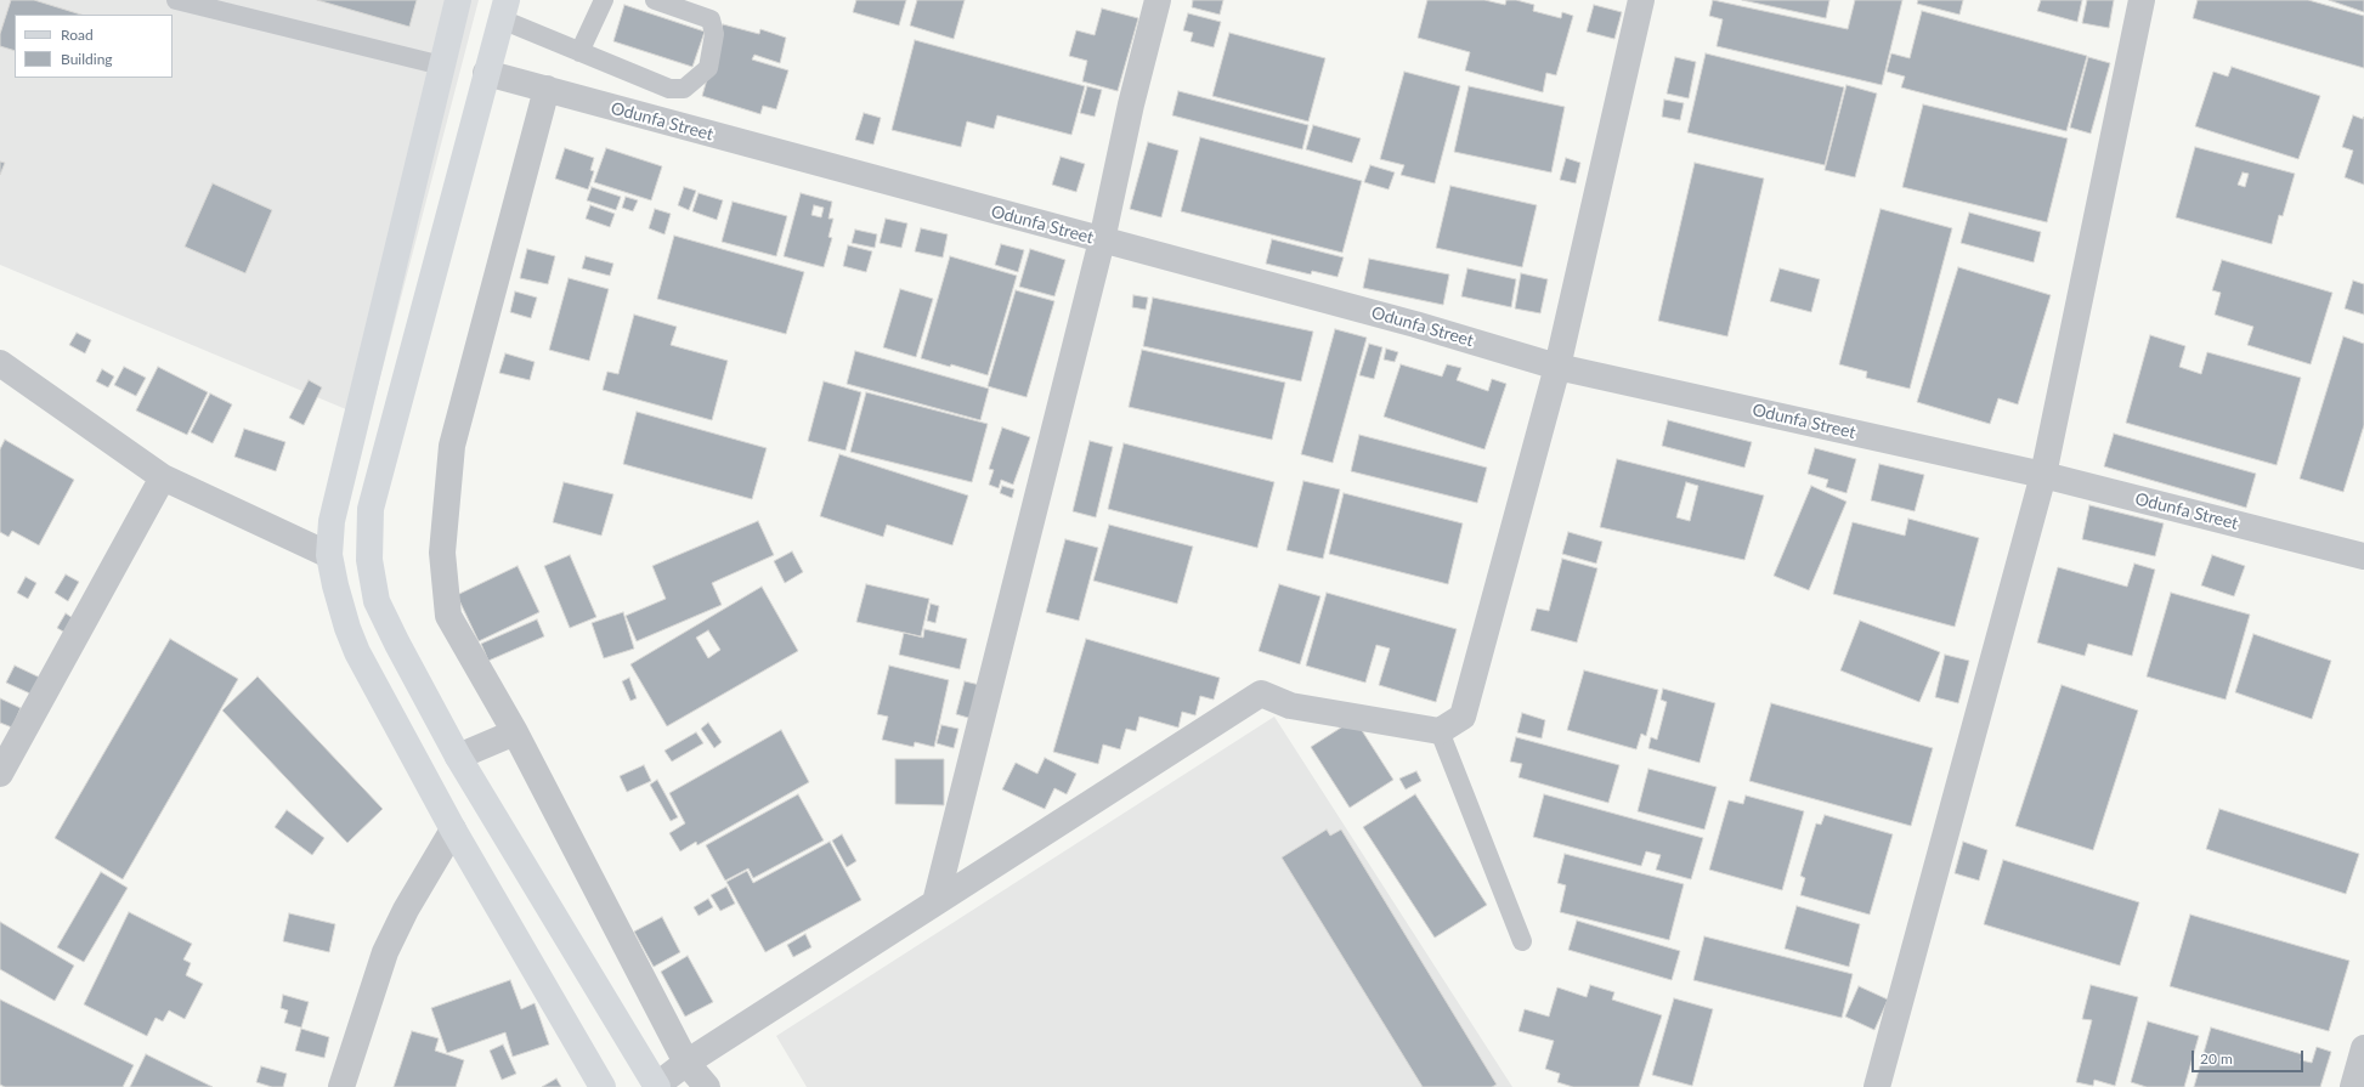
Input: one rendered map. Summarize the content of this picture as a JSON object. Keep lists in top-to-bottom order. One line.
{"streets":{"street":["Odunfa Street"]},"legend":["Road","Building"],"scale_bar":"20 m"}
